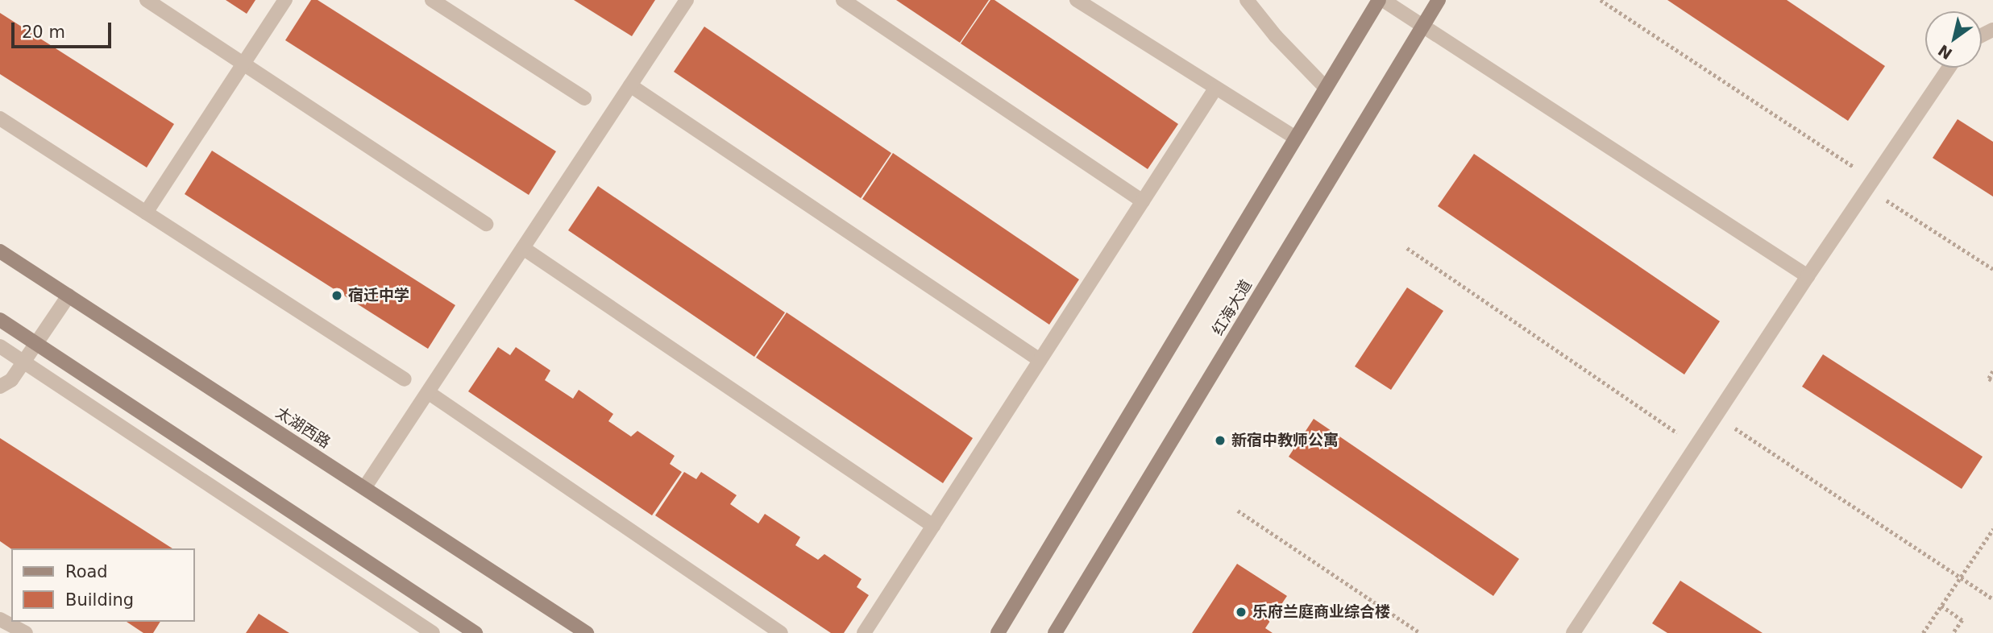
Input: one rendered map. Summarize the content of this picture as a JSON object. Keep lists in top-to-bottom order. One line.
{"streets":{"main road":["红海大道","太湖西路"]},"places":["宿迁中学","新宿中教师公寓","乐府兰庭商业综合楼"],"legend":["Road","Building"],"scale_bar":"20 m","north":"bottom left"}
